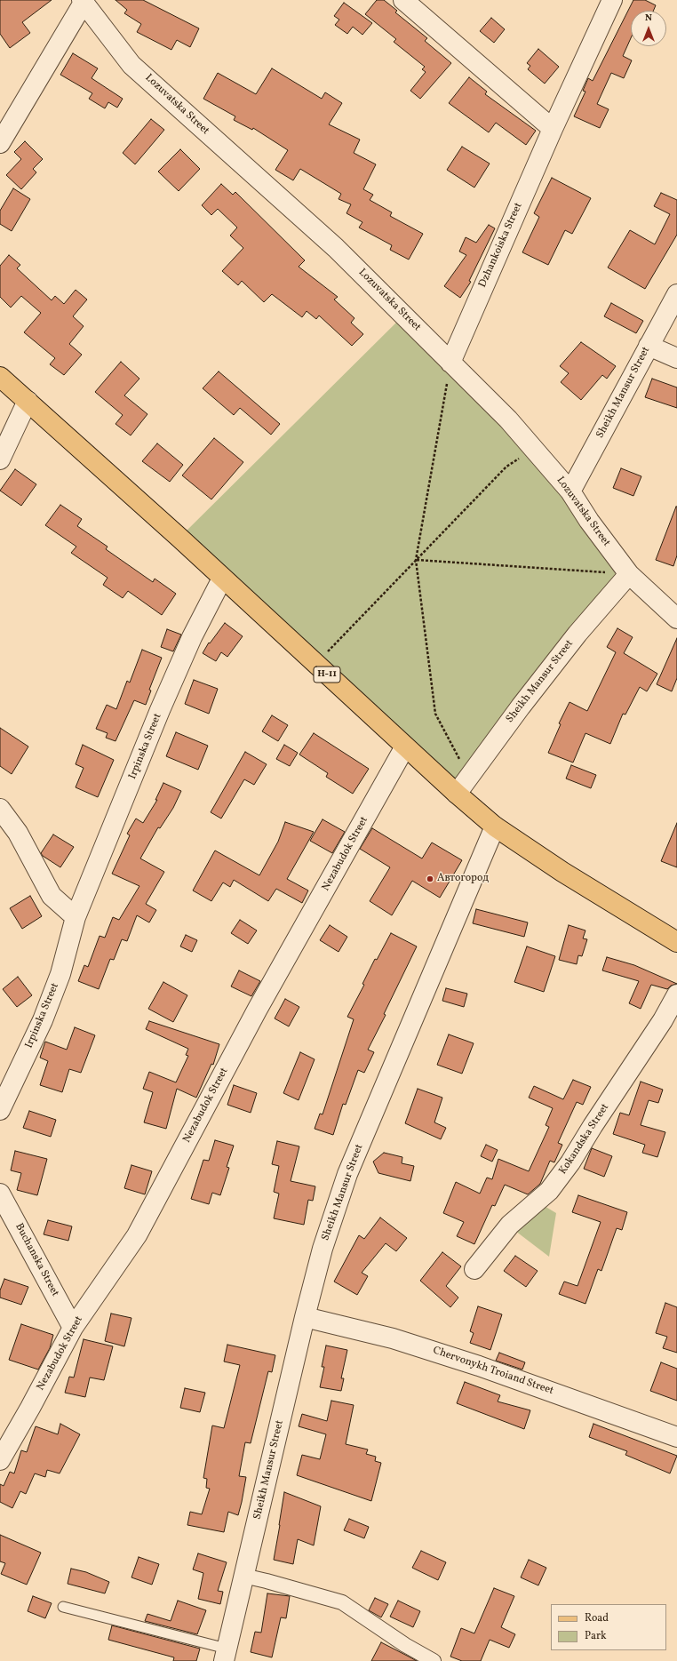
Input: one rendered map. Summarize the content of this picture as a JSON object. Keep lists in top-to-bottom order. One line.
{"streets":{"main road":["Н-11"],"street":["Lozuvatska Street","Dzhankoiska Street","Sheikh Mansur Street","Irpinska Street","Nezabudok Street","Kokandska Street","Buchanska Street","Chervonykh Troiand Street"]},"crossings":[["Lozuvatska Street","Dzhankoiska Street"],["Lozuvatska Street","Sheikh Mansur Street"],["Sheikh Mansur Street","Н-11"],["Sheikh Mansur Street","Chervonykh Troiand Street"],["Н-11","Irpinska Street"],["Н-11","Nezabudok Street"],["Nezabudok Street","Buchanska Street"]],"places":["Автогород"],"legend":["Road","Park"],"north":"top"}
